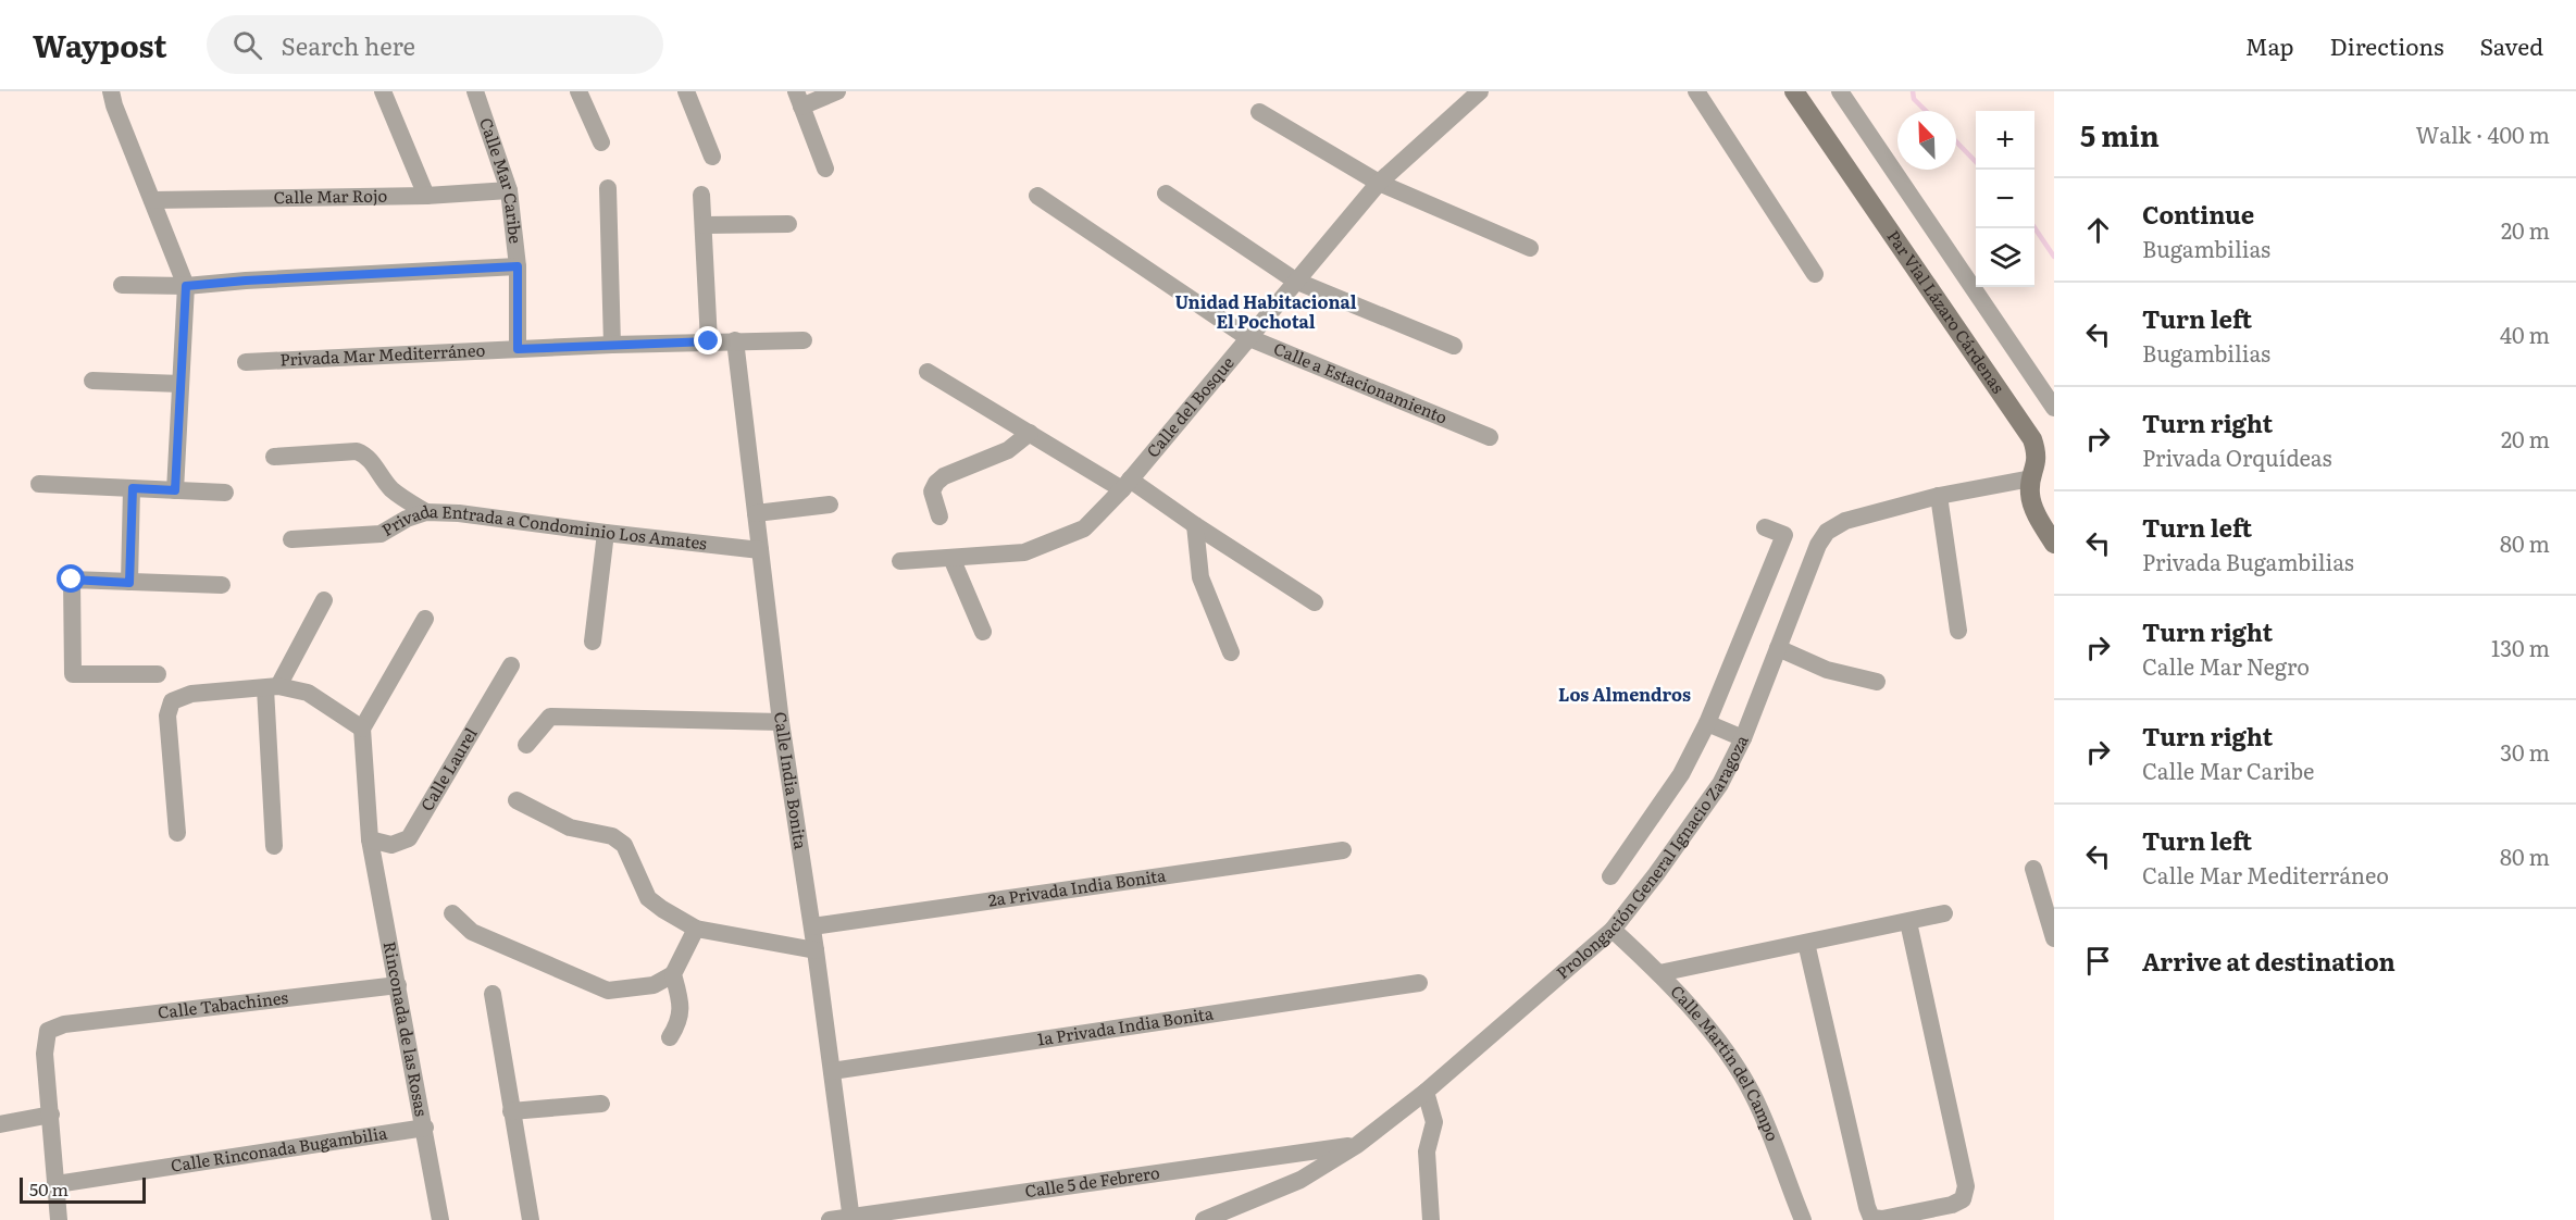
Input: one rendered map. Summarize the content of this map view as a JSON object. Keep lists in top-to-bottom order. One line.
{"streets":{"street":["Calle Mar Caribe","Calle Mar Rojo","Par Vial Lázaro Cárdenas","Privada Mar Mediterráneo","Calle a Estacionamiento","Calle del Bosque","Privada Entrada a Condominio Los Amates","Calle Laurel","Calle India Bonita","Prolongación General Ignacio Zaragoza","2a Privada India Bonita","Calle Tabachines","1a Privada India Bonita","Rinconada de las Rosas","Calle Martín del Campo","Calle Rinconada Bugambilia","Calle 5 de Febrero"]},"crossings":[["Calle Mar Caribe","Calle Mar Rojo"],["Calle Mar Caribe","Privada Mar Mediterráneo"],["Par Vial Lázaro Cárdenas","Prolongación General Ignacio Zaragoza"],["Privada Mar Mediterráneo","Calle India Bonita"],["Calle a Estacionamiento","Calle del Bosque"],["Privada Entrada a Condominio Los Amates","Calle India Bonita"],["Calle Laurel","Rinconada de las Rosas"],["Calle India Bonita","2a Privada India Bonita"],["Calle India Bonita","1a Privada India Bonita"],["Calle India Bonita","Calle 5 de Febrero"],["Prolongación General Ignacio Zaragoza","Calle Martín del Campo"],["Prolongación General Ignacio Zaragoza","Calle 5 de Febrero"],["Calle Tabachines","Rinconada de las Rosas"],["Rinconada de las Rosas","Calle Rinconada Bugambilia"]],"districts":["Unidad Habitacional El Pochotal","Los Almendros"],"scale_bar":"50 m","north":"top left","page":{"header":"Waypost","search":"Search here","nav":["Map","Directions","Saved"],"heading":["5 min","Walk · 400 m"],"map_buttons":["+","−"],"list":[["Continue","Bugambilias","20 m"],["Turn left","Bugambilias","40 m"],["Turn right","Privada Orquídeas","20 m"],["Turn left","Privada Bugambilias","80 m"],["Turn right","Calle Mar Negro","130 m"],["Turn right","Calle Mar Caribe","30 m"],["Turn left","Calle Mar Mediterráneo","80 m"],"Arrive at destination"],"scale":"50 m"}}
